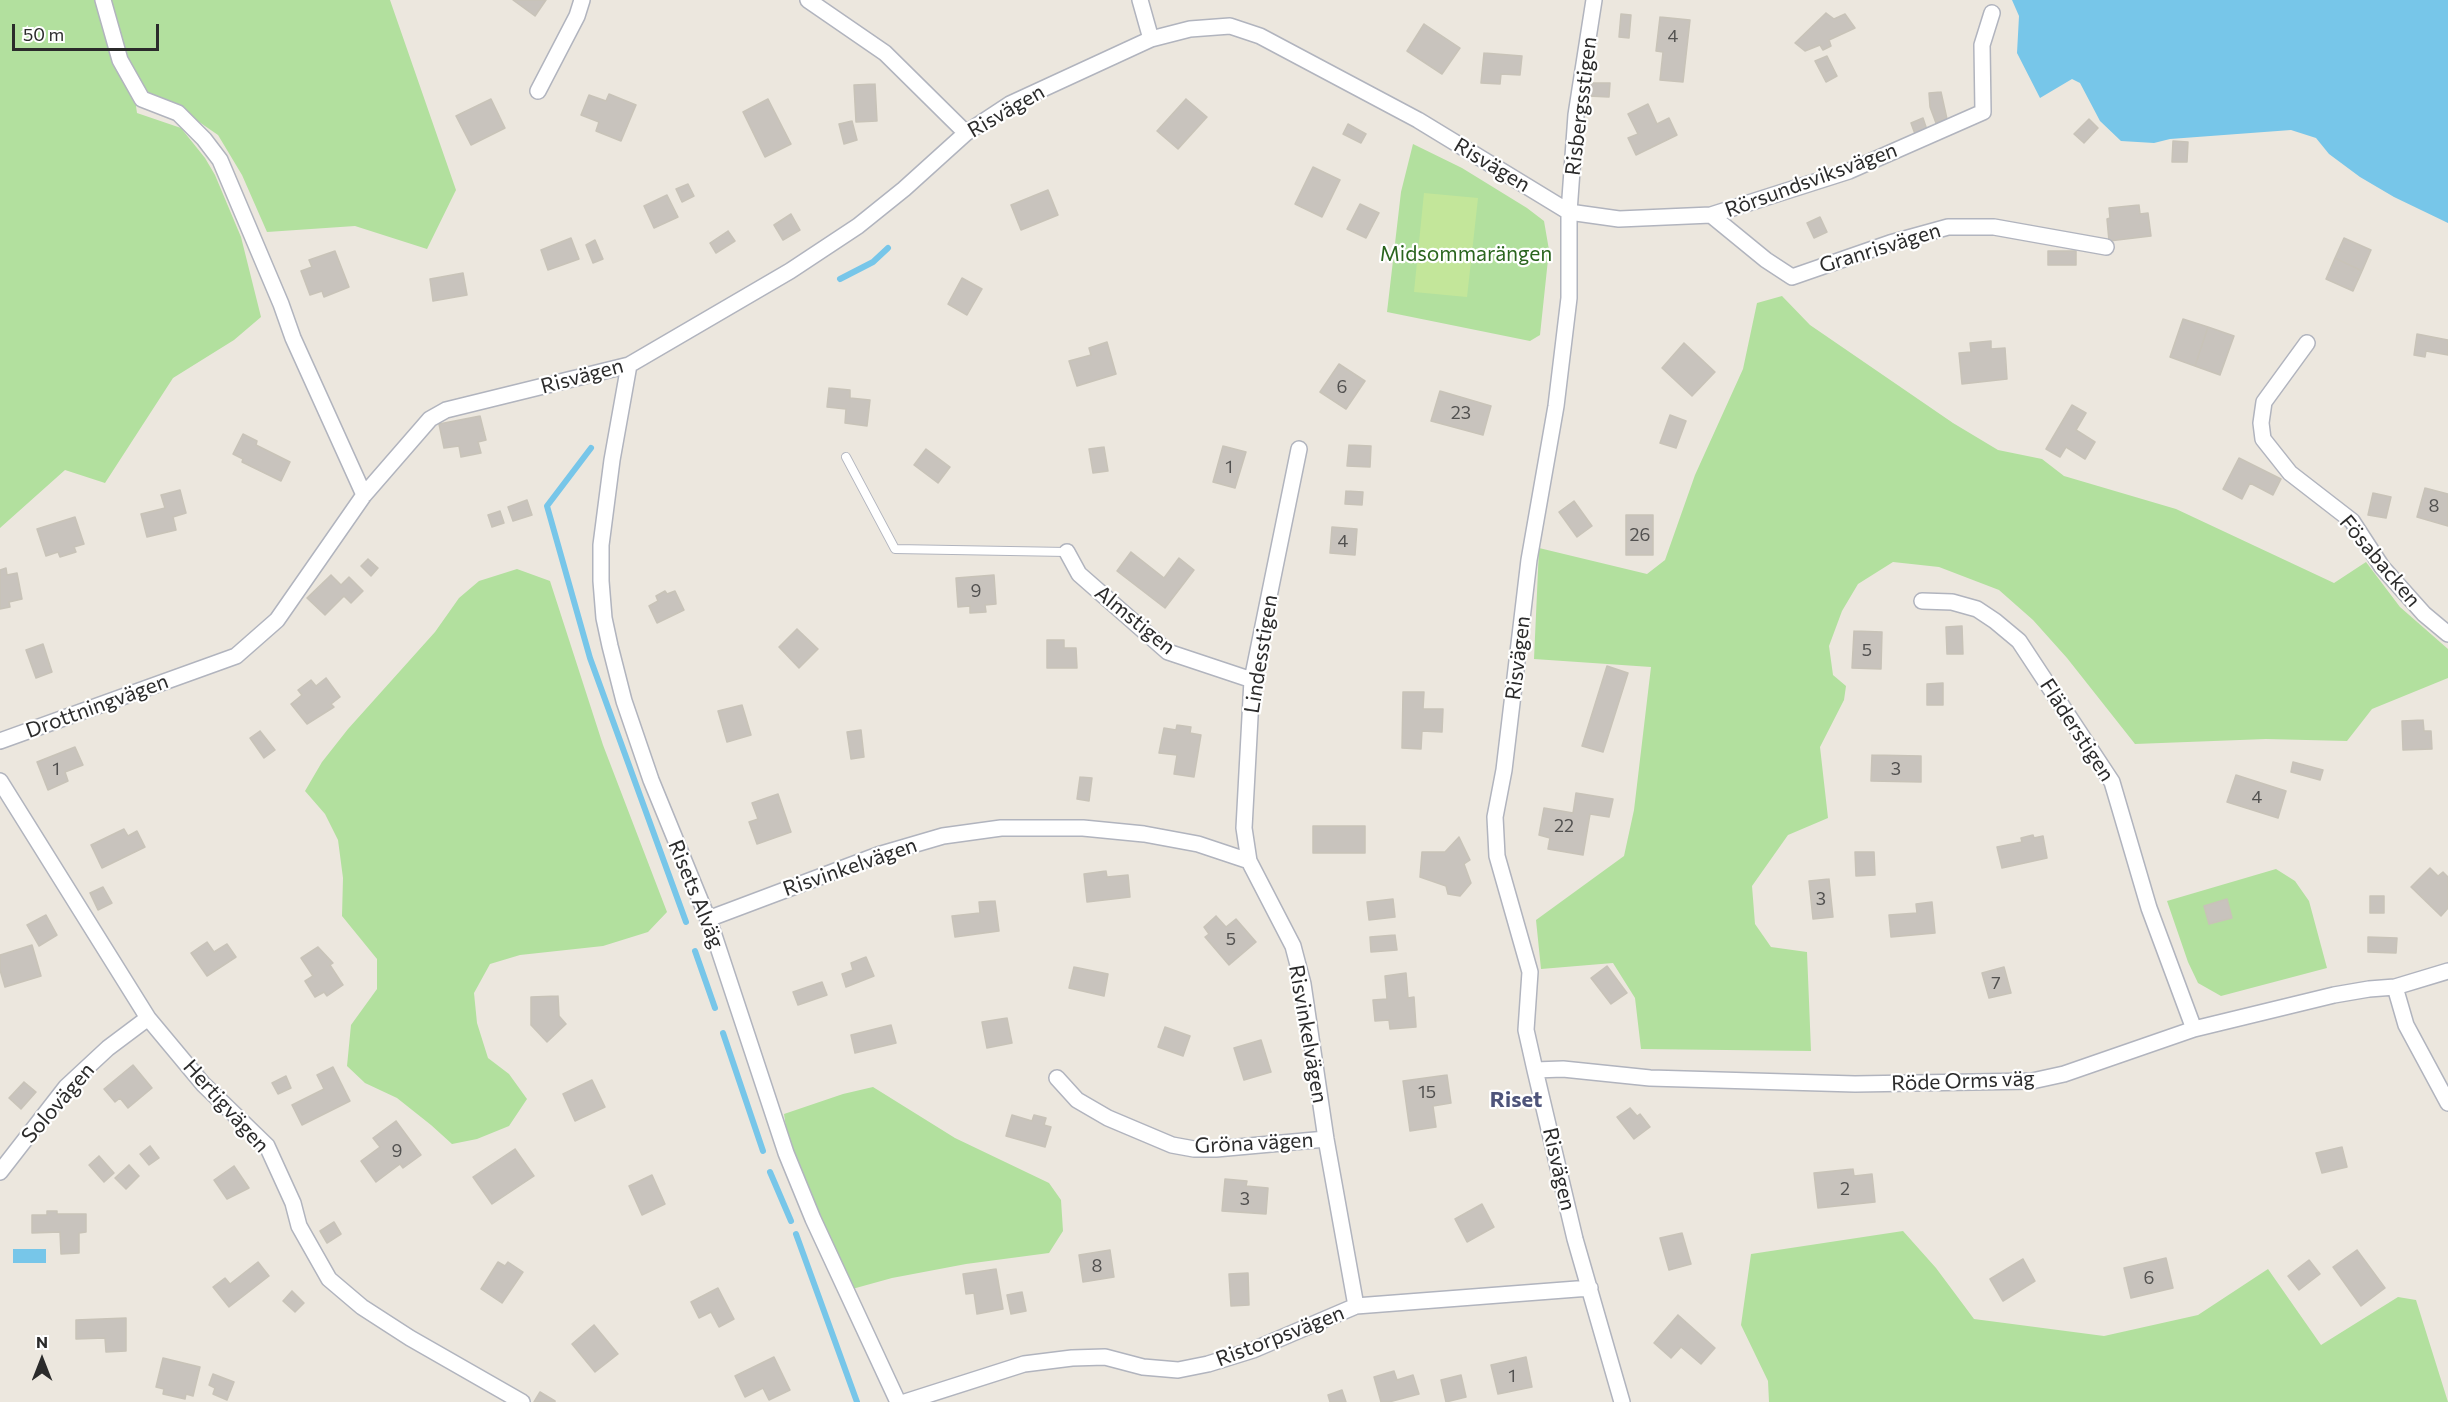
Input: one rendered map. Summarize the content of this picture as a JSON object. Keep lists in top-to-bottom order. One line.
{"streets":{"street":["Risbergsstigen","Risvägen","Rörsundsviksvägen","Granrisvägen","Fösabacken","Almstigen","Lindesstigen","Drottningvägen","Fläderstigen","Risvinkelvägen","Risets Alväg","Röde Orms väg","Solovägen","Hertigvägen","Gröna vägen","Ristorpsvägen"]},"crossings":[["Risbergsstigen","Risvägen"],["Risbergsstigen","Rörsundsviksvägen"],["Risvägen","Rörsundsviksvägen"],["Risvägen","Drottningvägen"],["Risvägen","Risets Alväg"],["Risvägen","Röde Orms väg"],["Risvägen","Ristorpsvägen"],["Rörsundsviksvägen","Granrisvägen"],["Almstigen","Lindesstigen"],["Lindesstigen","Risvinkelvägen"],["Fläderstigen","Röde Orms väg"],["Risvinkelvägen","Risets Alväg"],["Risvinkelvägen","Gröna vägen"],["Risvinkelvägen","Ristorpsvägen"],["Solovägen","Hertigvägen"]],"districts":["Riset"],"parks":["Midsommarängen"],"house_numbers":["4","6","23","1","8","26","4","9","5","1","3","4","22","3","5","7","15","9","2","3","8","6","1"],"scale_bar":"50 m","north":"top"}
